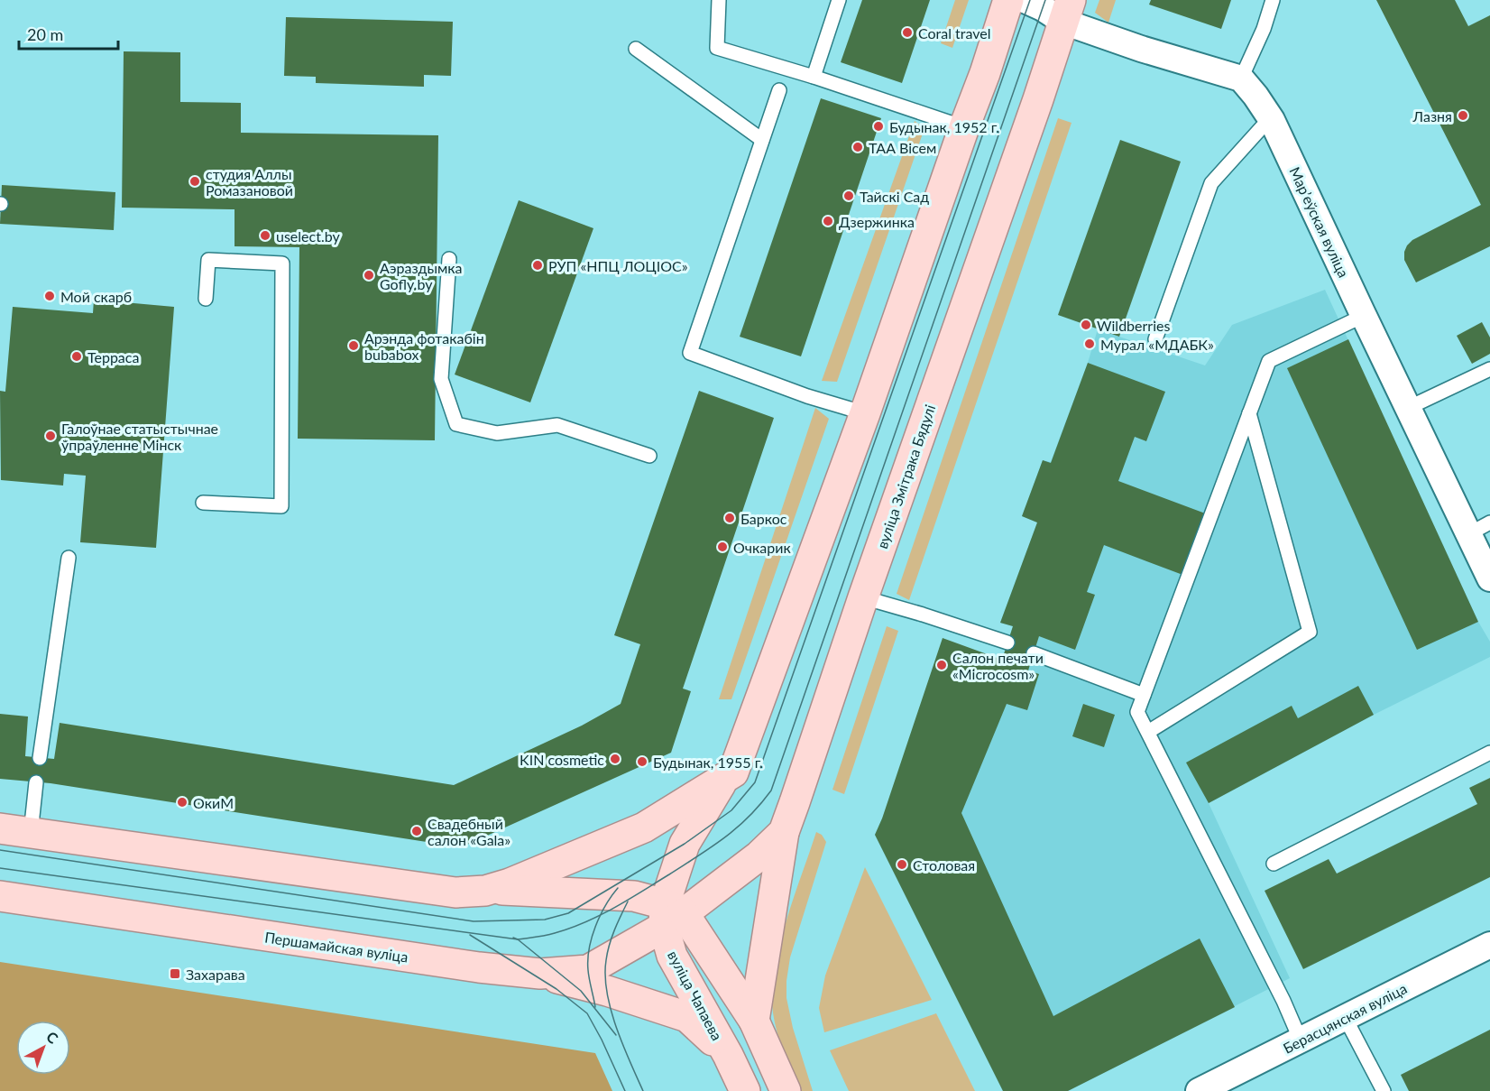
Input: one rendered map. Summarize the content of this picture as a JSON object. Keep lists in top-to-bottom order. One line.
{"streets":{"main road":["вуліца Змітрака Бядулі","Першамайская вуліца","вуліца Чапаева"],"street":["Марʼеўская вуліца","Берасцянская вуліца"]},"crossings":[["вуліца Змітрака Бядулі","Першамайская вуліца"],["вуліца Змітрака Бядулі","вуліца Чапаева"],["Першамайская вуліца","вуліца Чапаева"]],"places":{"other":["Coral travel","Лазня","Будынак, 1952 г.","ТАА Вісем","студия Аллы Ромазановой","Тайскі Сад","Дзержинка","uselect.by","РУП «НПЦ ЛОЦІОС»","Аэраздымка Gofly.by","Мой скарб","Wildberries","Мурал «МДАБК»","Арэнда фотакабін bubabox","Терраса","Галоўнае статыстычнае ўпраўленне Мінск","Баркос","Очкарик","Салон печати «Microcosm»","KIN cosmetic","Будынак, 1955 г.","ОкиМ","Свадебный салон «Gala»","Столовая"],"transit":["Захарава"]},"scale_bar":"20 m","north":"top right"}
